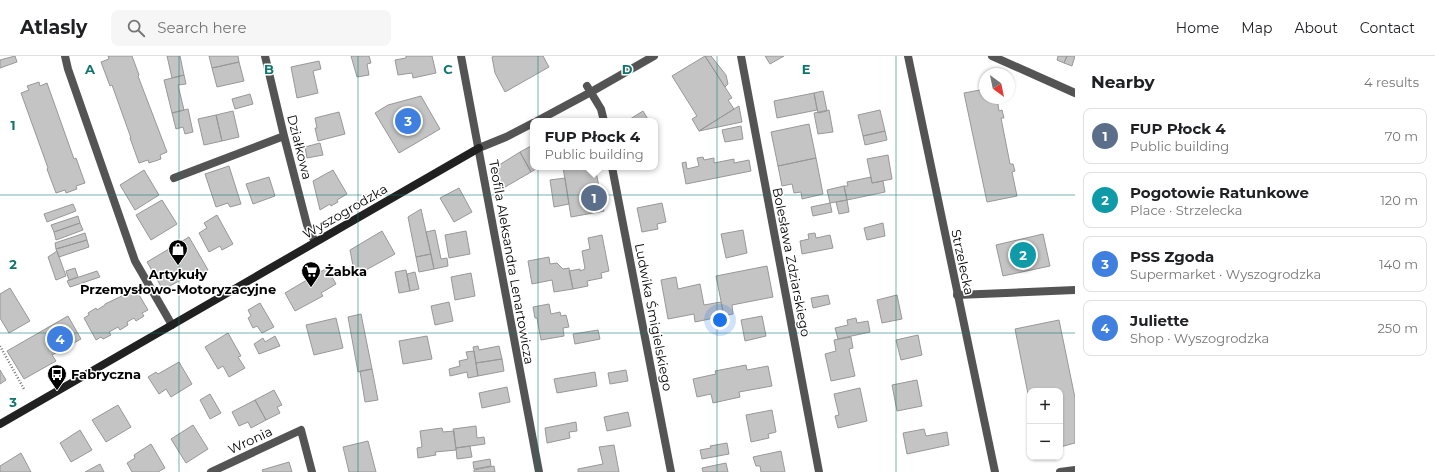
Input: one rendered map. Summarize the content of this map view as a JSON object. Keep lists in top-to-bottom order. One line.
{"streets":{"street":["Działkowa","Wyszogrodzka","Teofila Aleksandra Lenartowicza","Bolesława Zdziarskiego","Strzelecka","Ludwika Śmigielskiego","Wronia"]},"crossings":[["Działkowa","Wyszogrodzka"],["Wyszogrodzka","Teofila Aleksandra Lenartowicza"]],"places":{"shop":["Artykuły Przemysłowo-Motoryzacyjne"],"supermarket":["Żabka"],"bus stop":["Fabryczna"]},"north":"bottom right","page":{"header":"Atlasly","search":"Search here","nav":["Home","Map","About","Contact"],"heading":["Nearby","4 results"],"pins":["3","1","2","4"],"list":[{"mark":"1","name":"FUP Płock 4","note":"Public building","value":"70 m"},{"mark":"2","name":"Pogotowie Ratunkowe","note":"Place · Strzelecka","value":"120 m"},{"mark":"3","name":"PSS Zgoda","note":"Supermarket · Wyszogrodzka","value":"140 m"},{"mark":"4","name":"Juliette","note":"Shop · Wyszogrodzka","value":"250 m"}],"popup":["FUP Płock 4","Public building"],"map_buttons":["+","−"]},"grid":{"columns":["A","B","C","D","E"],"rows":["1","2","3"]}}
